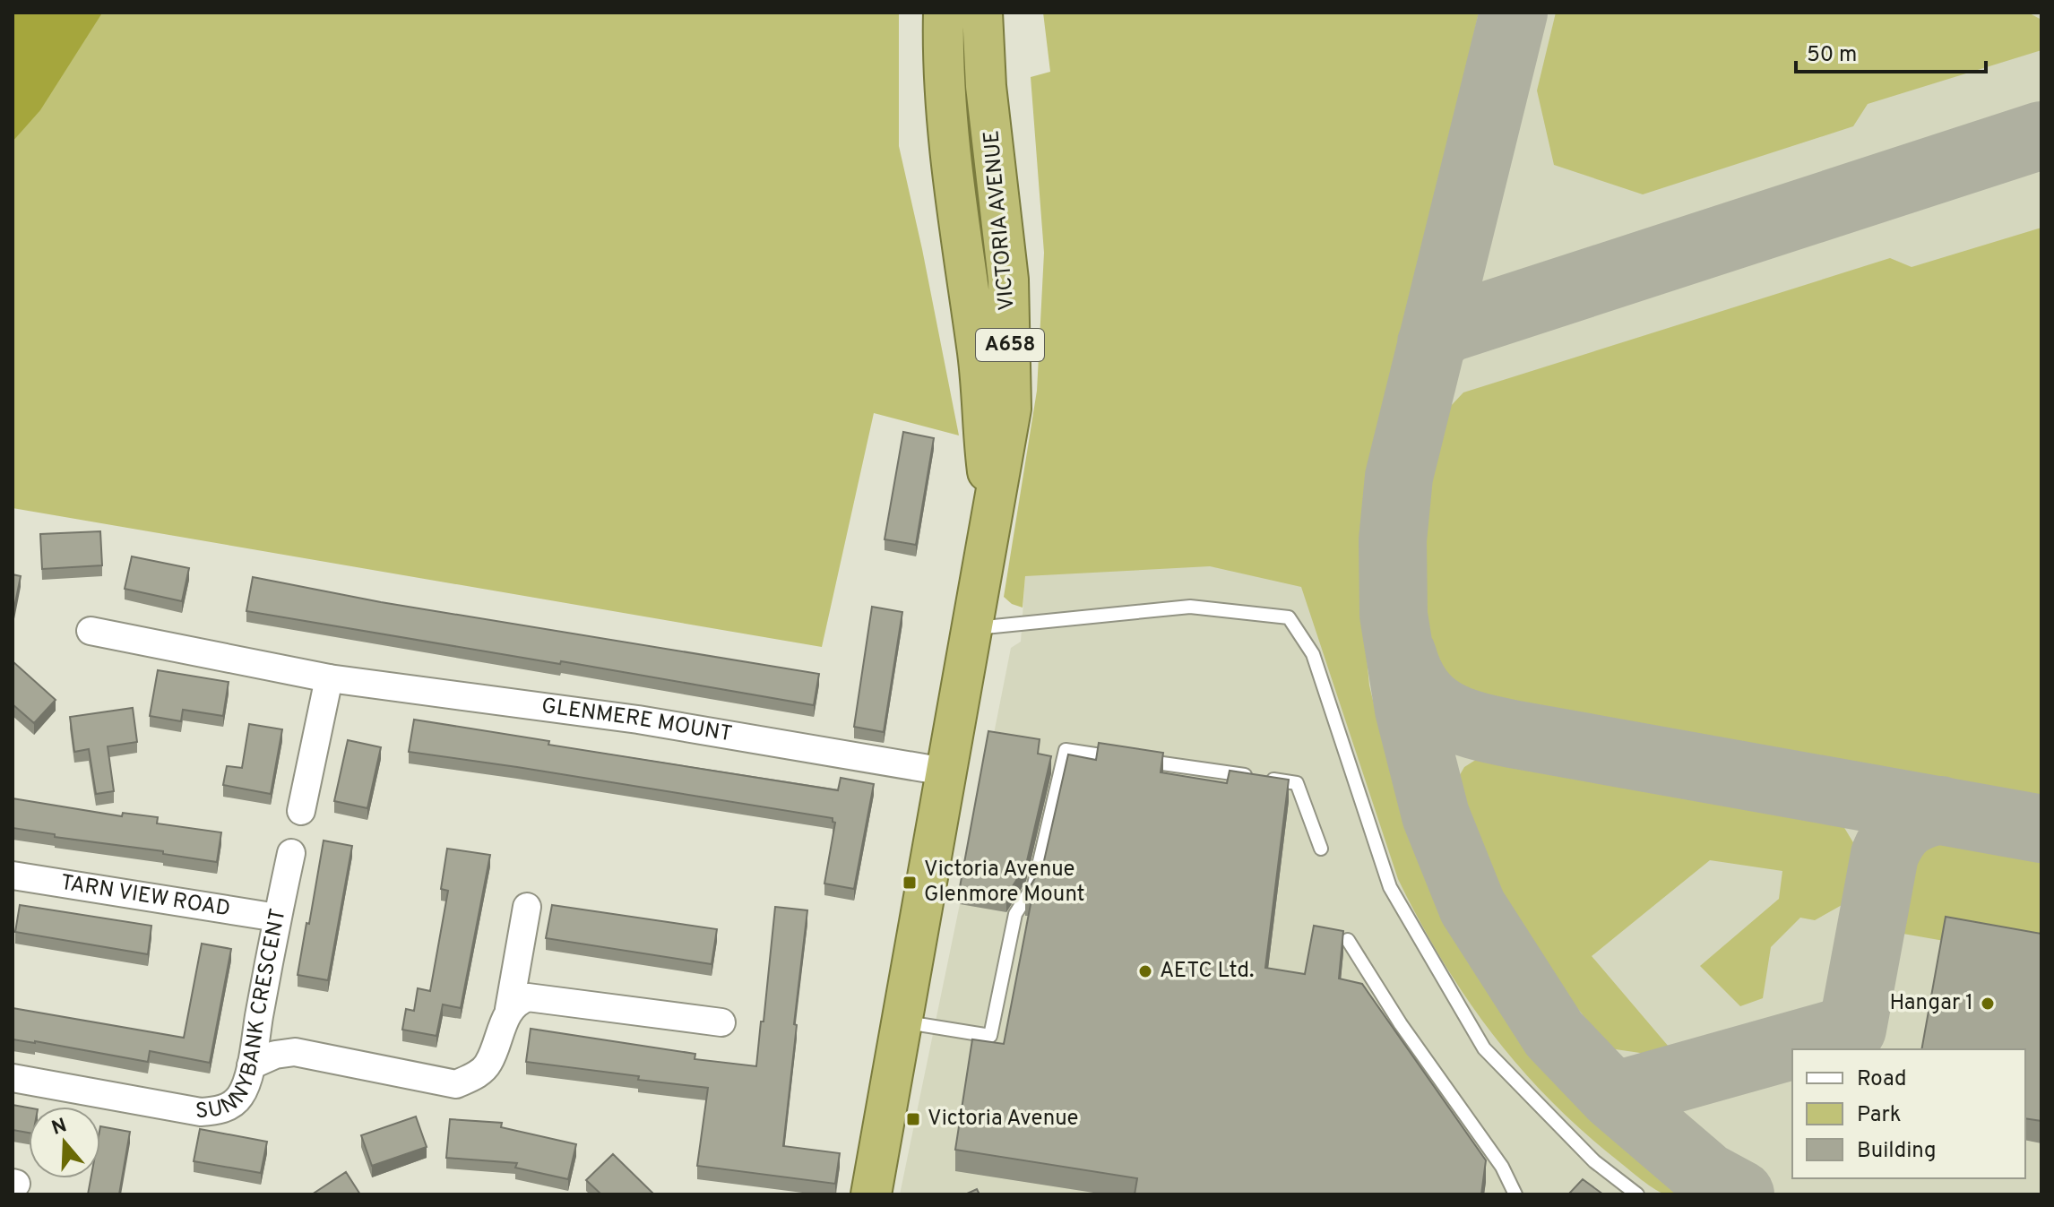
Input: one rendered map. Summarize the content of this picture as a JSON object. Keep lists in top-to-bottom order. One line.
{"streets":{"highway":["VICTORIA AVENUE","A658"],"street":["GLENMERE MOUNT","TARN VIEW ROAD","SUNNYBANK CRESCENT"]},"crossings":[["VICTORIA AVENUE","GLENMERE MOUNT"],["TARN VIEW ROAD","SUNNYBANK CRESCENT"]],"places":{"transit":["Victoria Avenue Glenmore Mount","Victoria Avenue"],"other":["AETC Ltd.","Hangar 1"]},"legend":["Road","Park","Building"],"scale_bar":"50 m","north":"top"}
